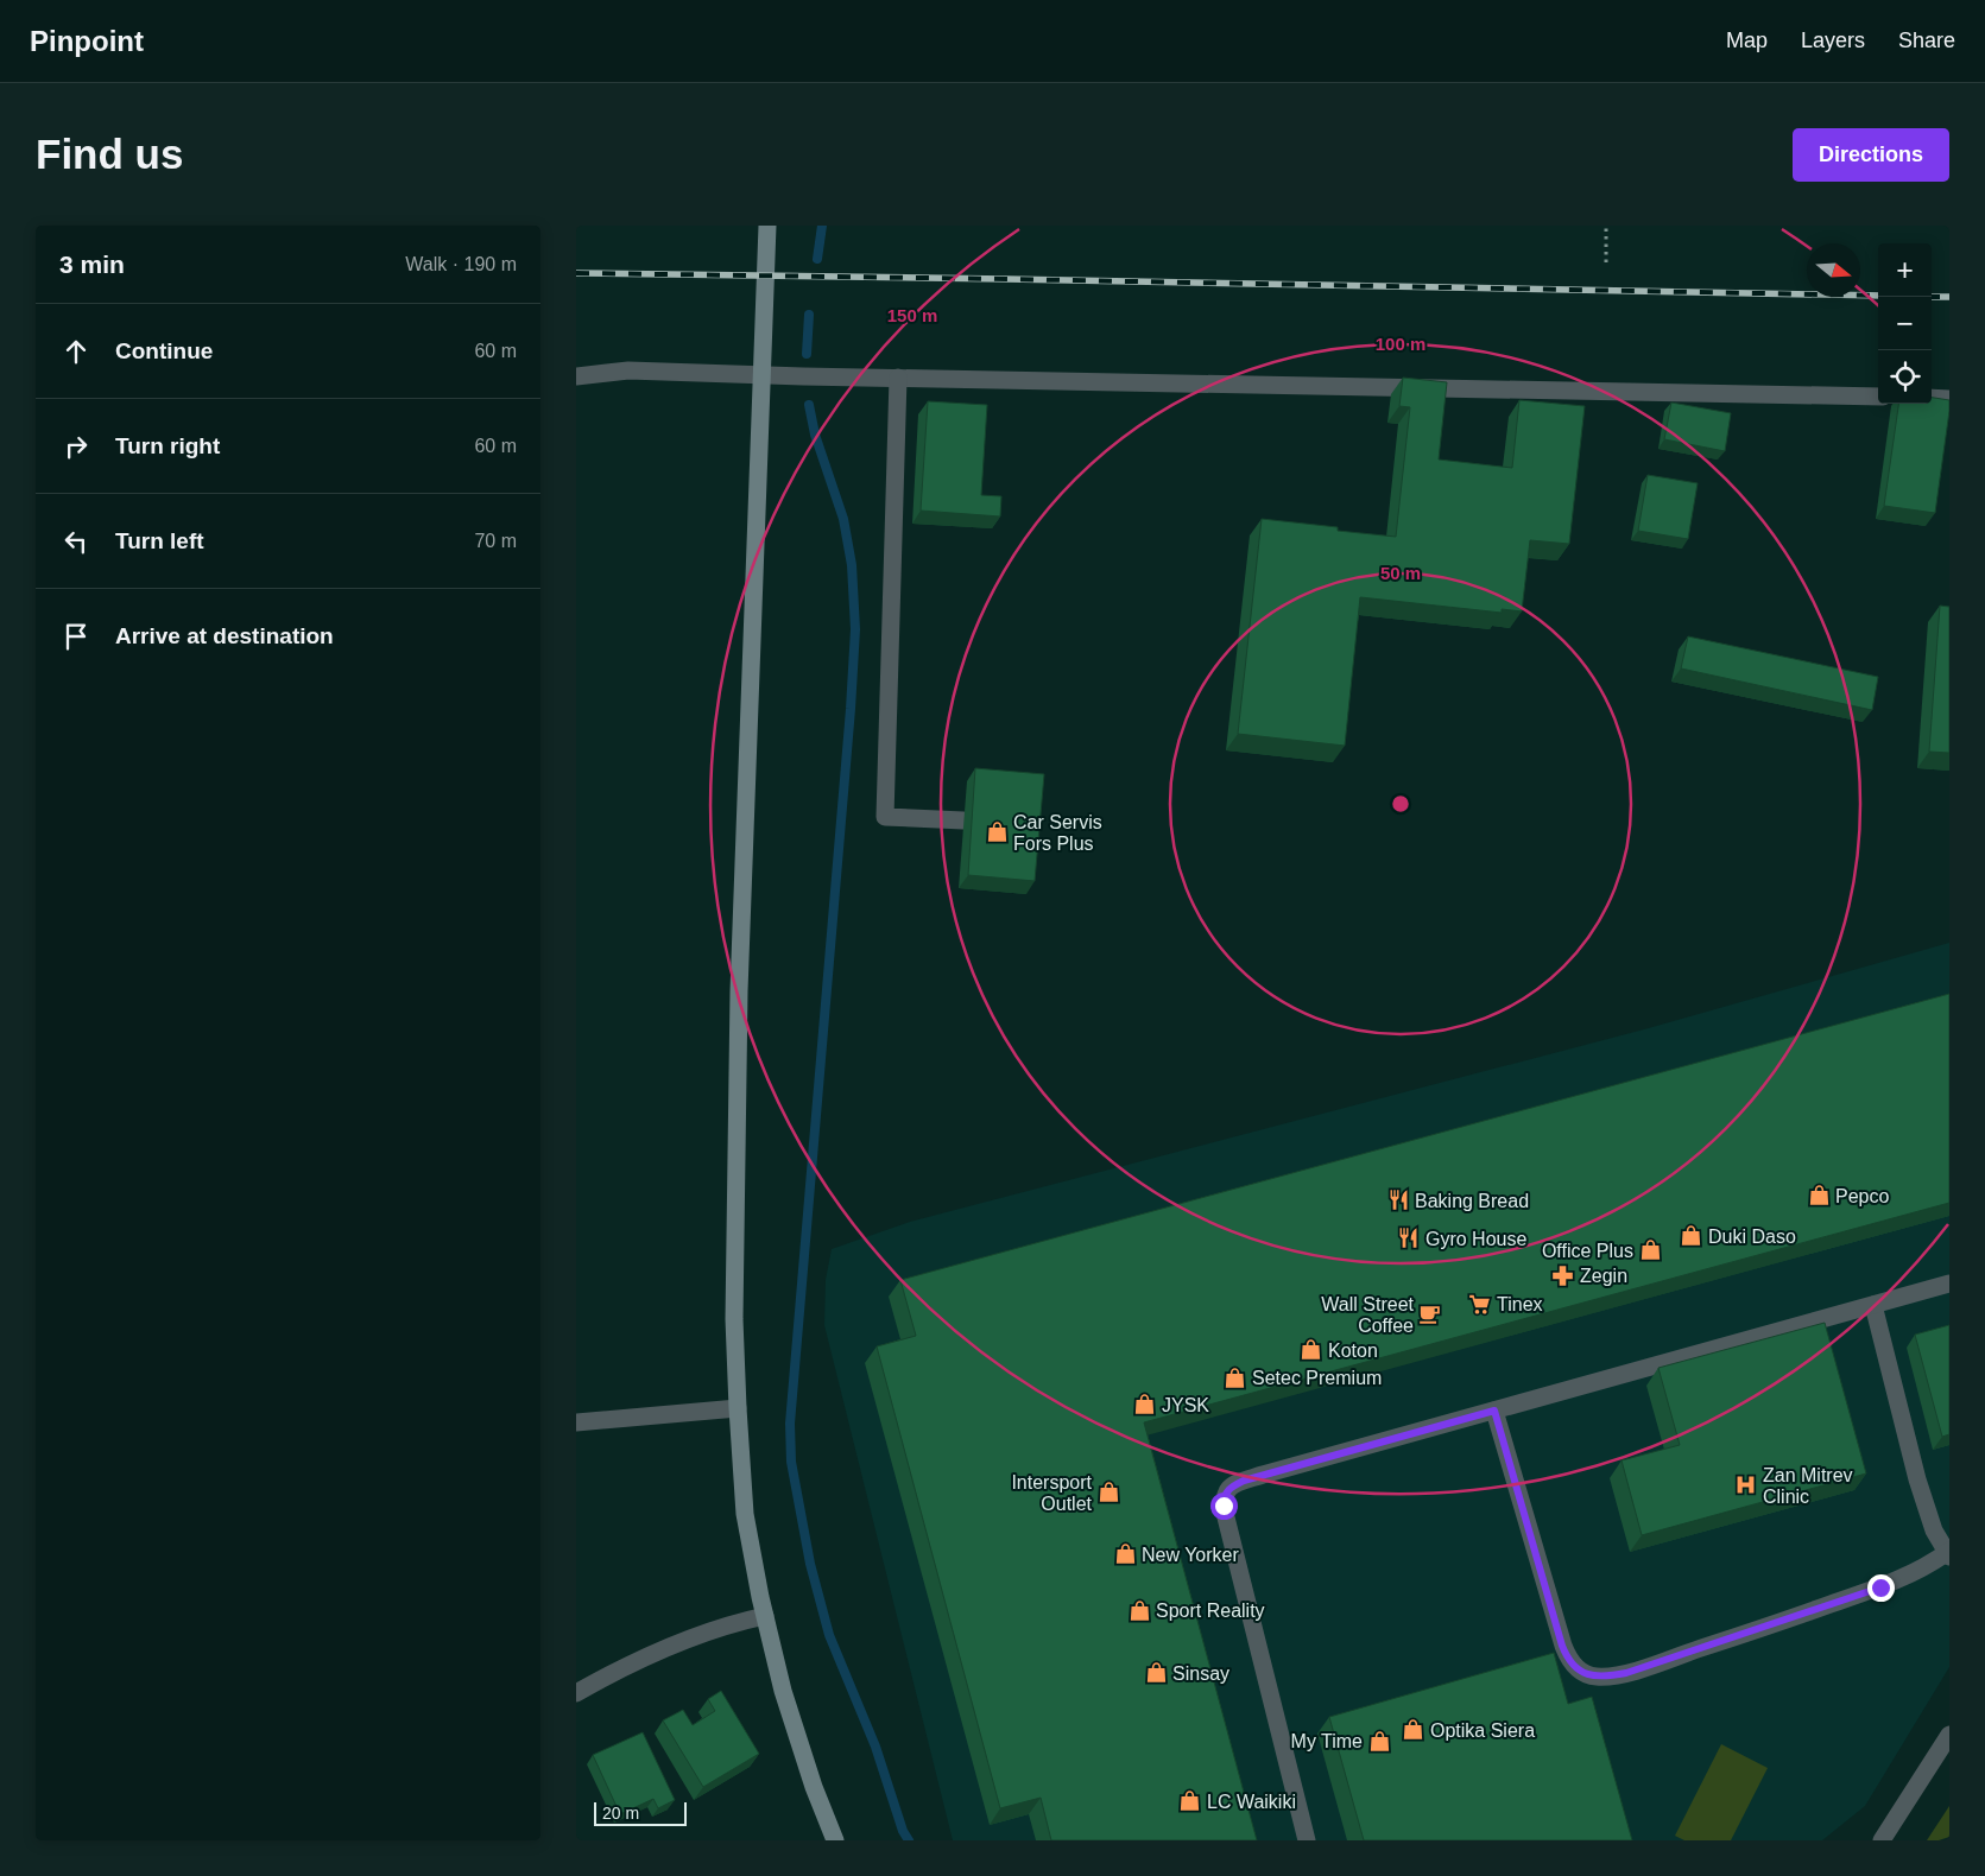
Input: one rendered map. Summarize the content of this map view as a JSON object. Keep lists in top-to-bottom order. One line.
{"places":{"shop":["Car Servis Fors Plus","Pepco","Duki Daso","Office Plus","Koton","Setec Premium","JYSK","Intersport Outlet","New Yorker","Sport Reality","Sinsay","Optika Siera","My Time","LC Waikiki"],"restaurant":["Baking Bread","Gyro House"],"pharmacy":["Zegin"],"supermarket":["Tinex"],"cafe":["Wall Street Coffee"],"hospital":["Zan Mitrev Clinic"]},"scale_bar":"20 m","north":"right","page":{"header":"Pinpoint","nav":["Map","Layers","Share"],"buttons":"Directions","title":"Find us","heading":["3 min","Walk · 190 m"],"map_buttons":["+","−"],"list":[["Continue","60 m"],["Turn right","60 m"],["Turn left","70 m"],"Arrive at destination"],"scale":"20 m"},"rings":["150 m","100 m","50 m"]}
